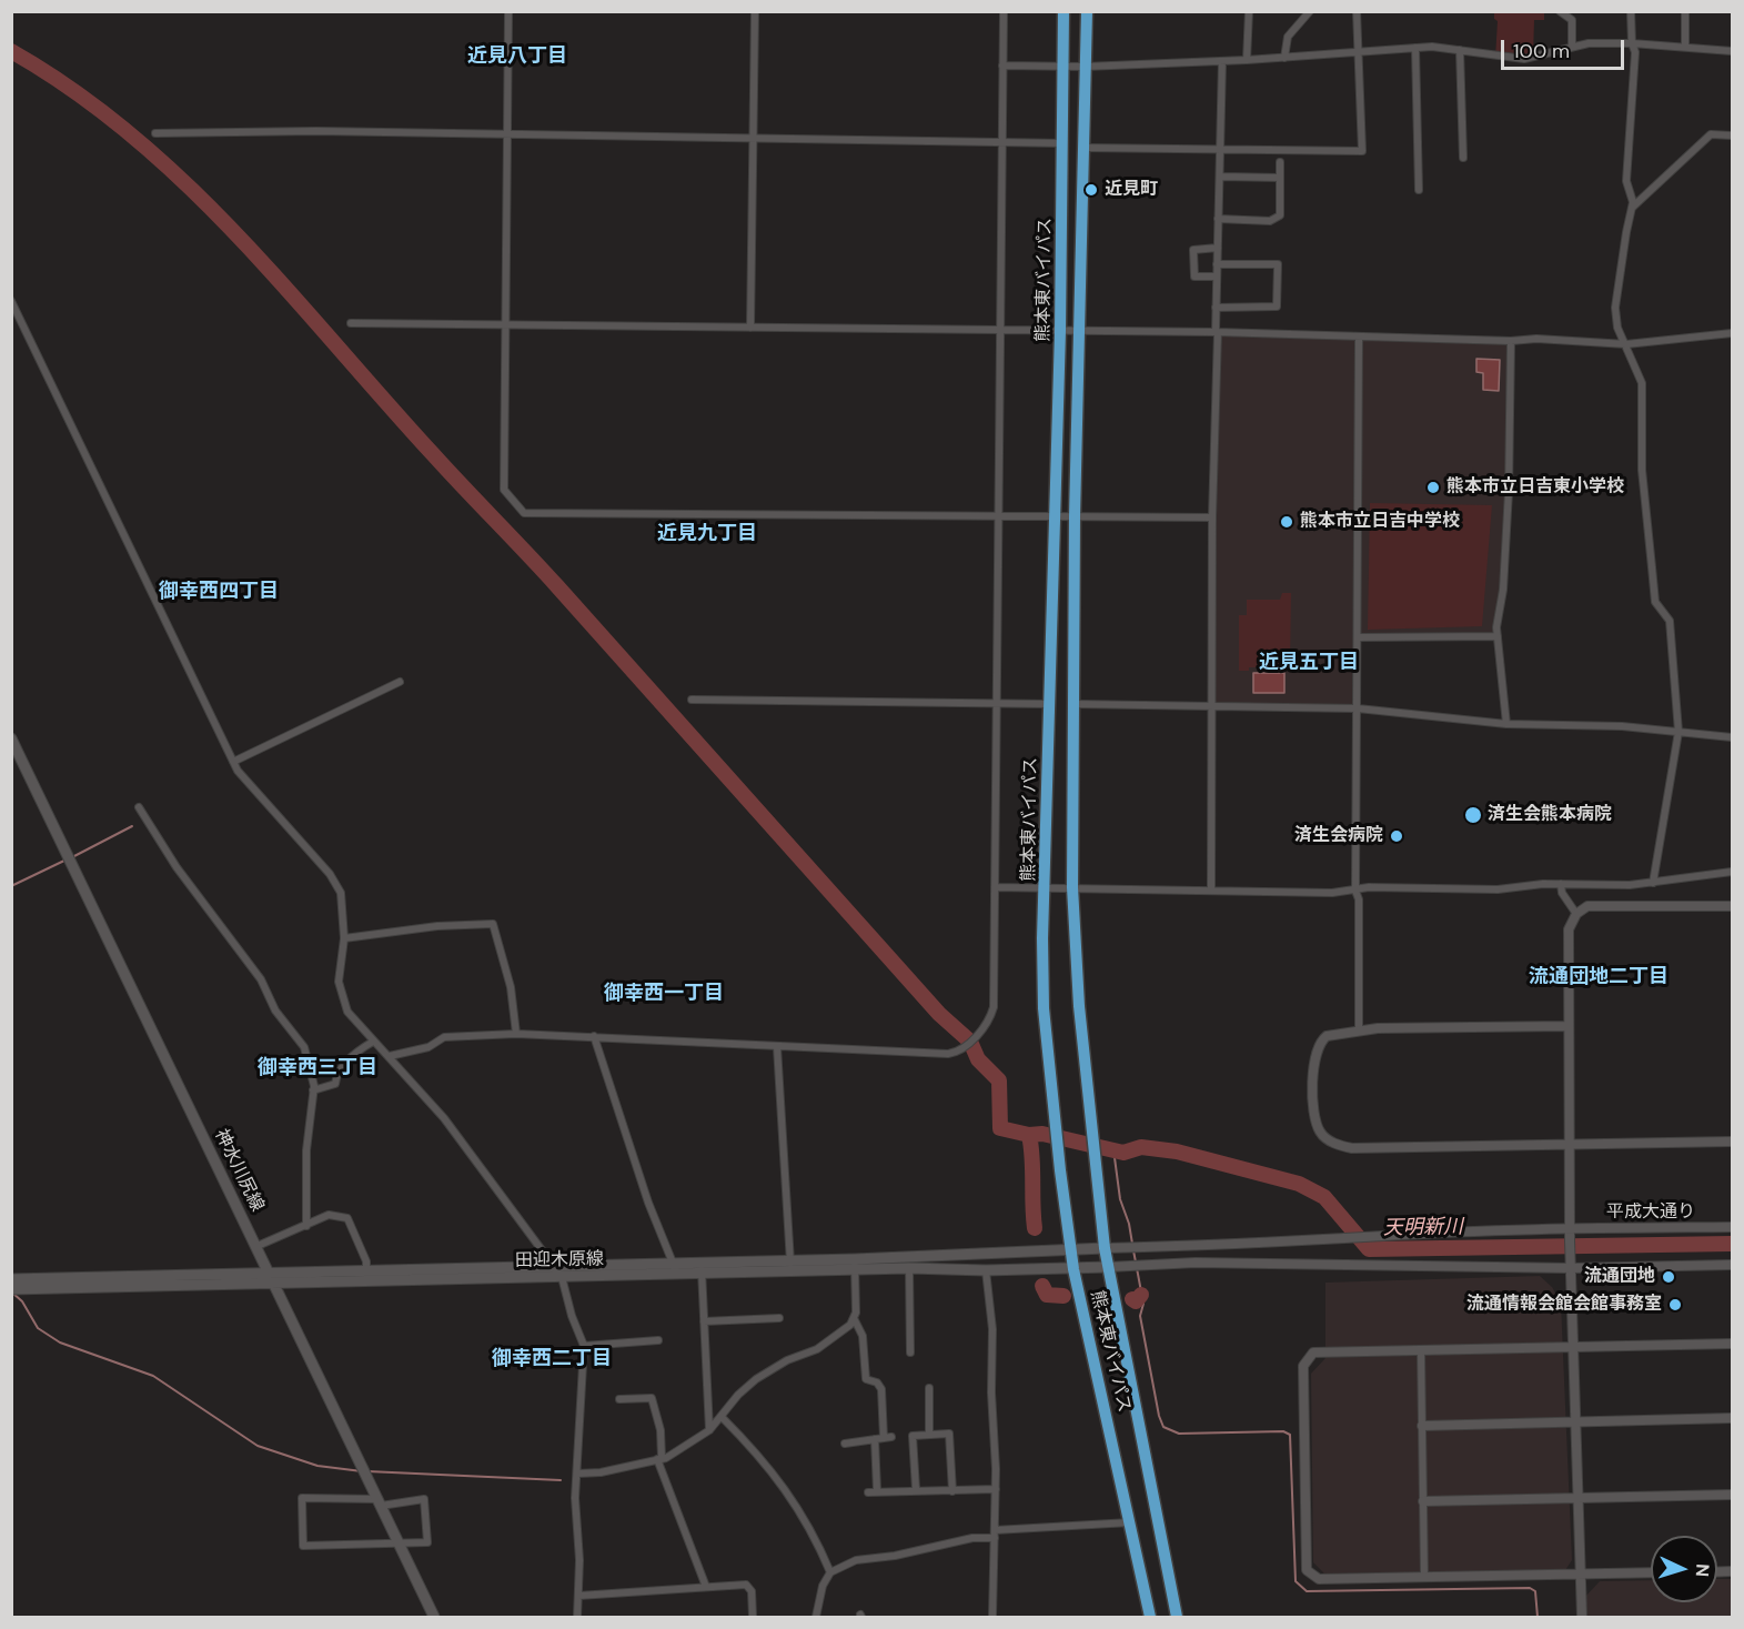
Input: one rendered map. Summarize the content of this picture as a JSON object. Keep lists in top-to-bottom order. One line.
{"streets":{"highway":["熊本東バイパス"],"main road":["神水川尻線","田迎木原線"],"street":["平成大通り"]},"crossings":[["熊本東バイパス","平成大通り"],["熊本東バイパス","田迎木原線"],["神水川尻線","田迎木原線"],["平成大通り","田迎木原線"]],"districts":["近見八丁目","近見九丁目","御幸西四丁目","近見五丁目","流通団地二丁目","御幸西一丁目","御幸西三丁目","御幸西二丁目"],"water":["天明新川"],"places":["近見町","熊本市立日吉東小学校","熊本市立日吉中学校","済生会熊本病院","済生会病院","流通団地","流通情報会館会館事務室"],"scale_bar":"100 m","north":"right"}
